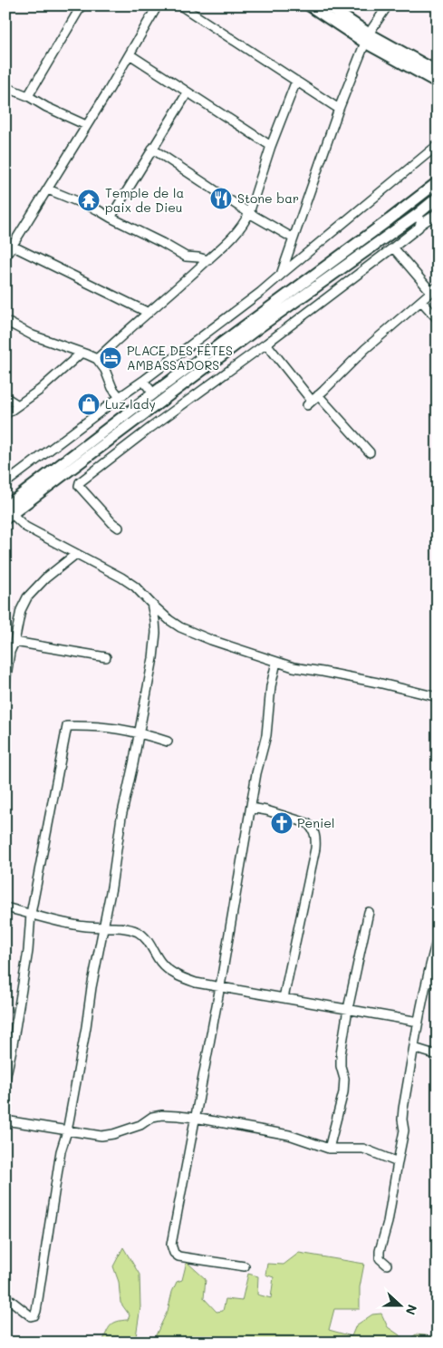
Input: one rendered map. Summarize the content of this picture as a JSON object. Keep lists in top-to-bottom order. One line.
{"places":{"restaurant":["Stone bar"],"temple":["Temple de la paix de Dieu"],"hotel":["PLACE DES FÊTES AMBASSADORS"],"shop":["Luz lady"],"church":["Peniel"]},"north":"right"}
